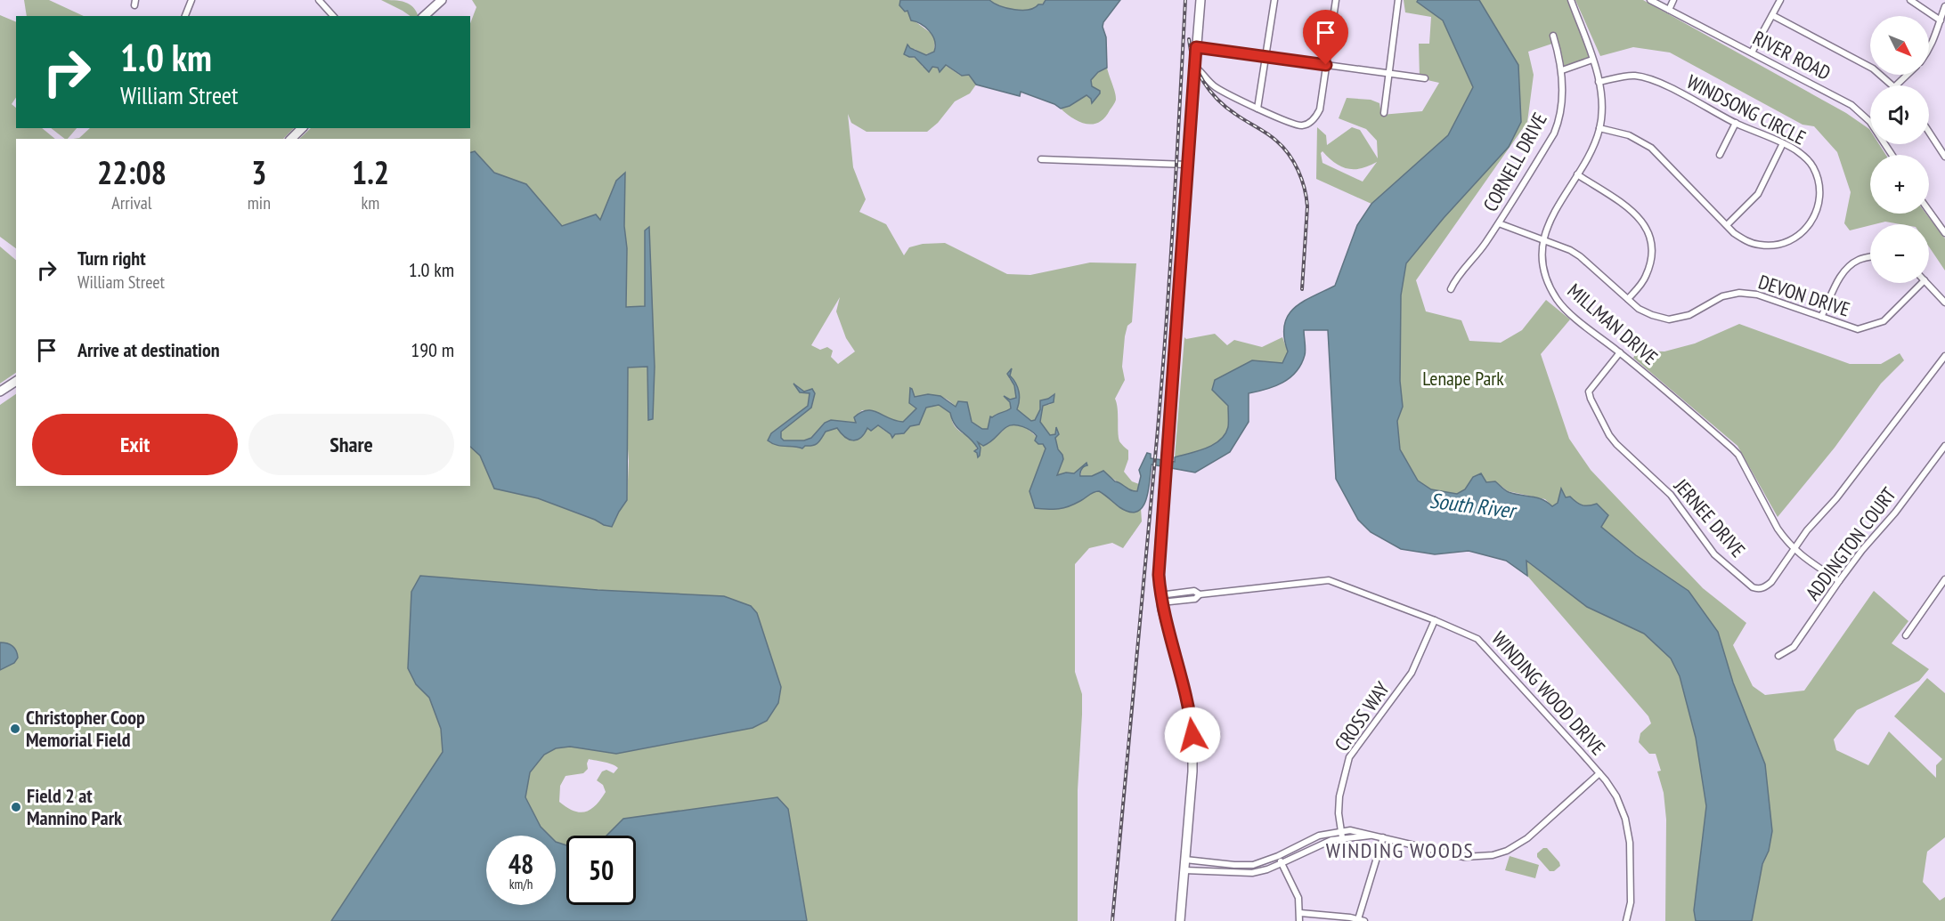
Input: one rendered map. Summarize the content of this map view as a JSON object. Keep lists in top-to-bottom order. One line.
{"streets":{"street":["RIVER ROAD","WINDSONG CIRCLE","CORNELL DRIVE","DEVON DRIVE","MILLMAN DRIVE","JERNEE DRIVE","ADDINGTON COURT","WINDING WOOD DRIVE","CROSS WAY"]},"crossings":[["WINDSONG CIRCLE","MILLMAN DRIVE"],["CORNELL DRIVE","DEVON DRIVE"],["DEVON DRIVE","MILLMAN DRIVE"],["MILLMAN DRIVE","JERNEE DRIVE"],["MILLMAN DRIVE","ADDINGTON COURT"],["WINDING WOOD DRIVE","CROSS WAY"]],"districts":["WINDING WOODS"],"water":["South River"],"parks":["Lenape Park"],"places":["Christopher Coop Memorial Field","Field 2 at Mannino Park"],"north":"bottom right","page":{"map_buttons":["+","−"],"turn":["1.0 km","William Street"],"eta":["22:08","Arrival","3","min","1.2","km"],"list":[{"name":"Turn right","note":"William Street","value":"1.0 km"},{"name":"Arrive at destination","value":"190 m"}],"buttons":["Exit","Share"],"speed":"48 km/h","limit":"50"}}
